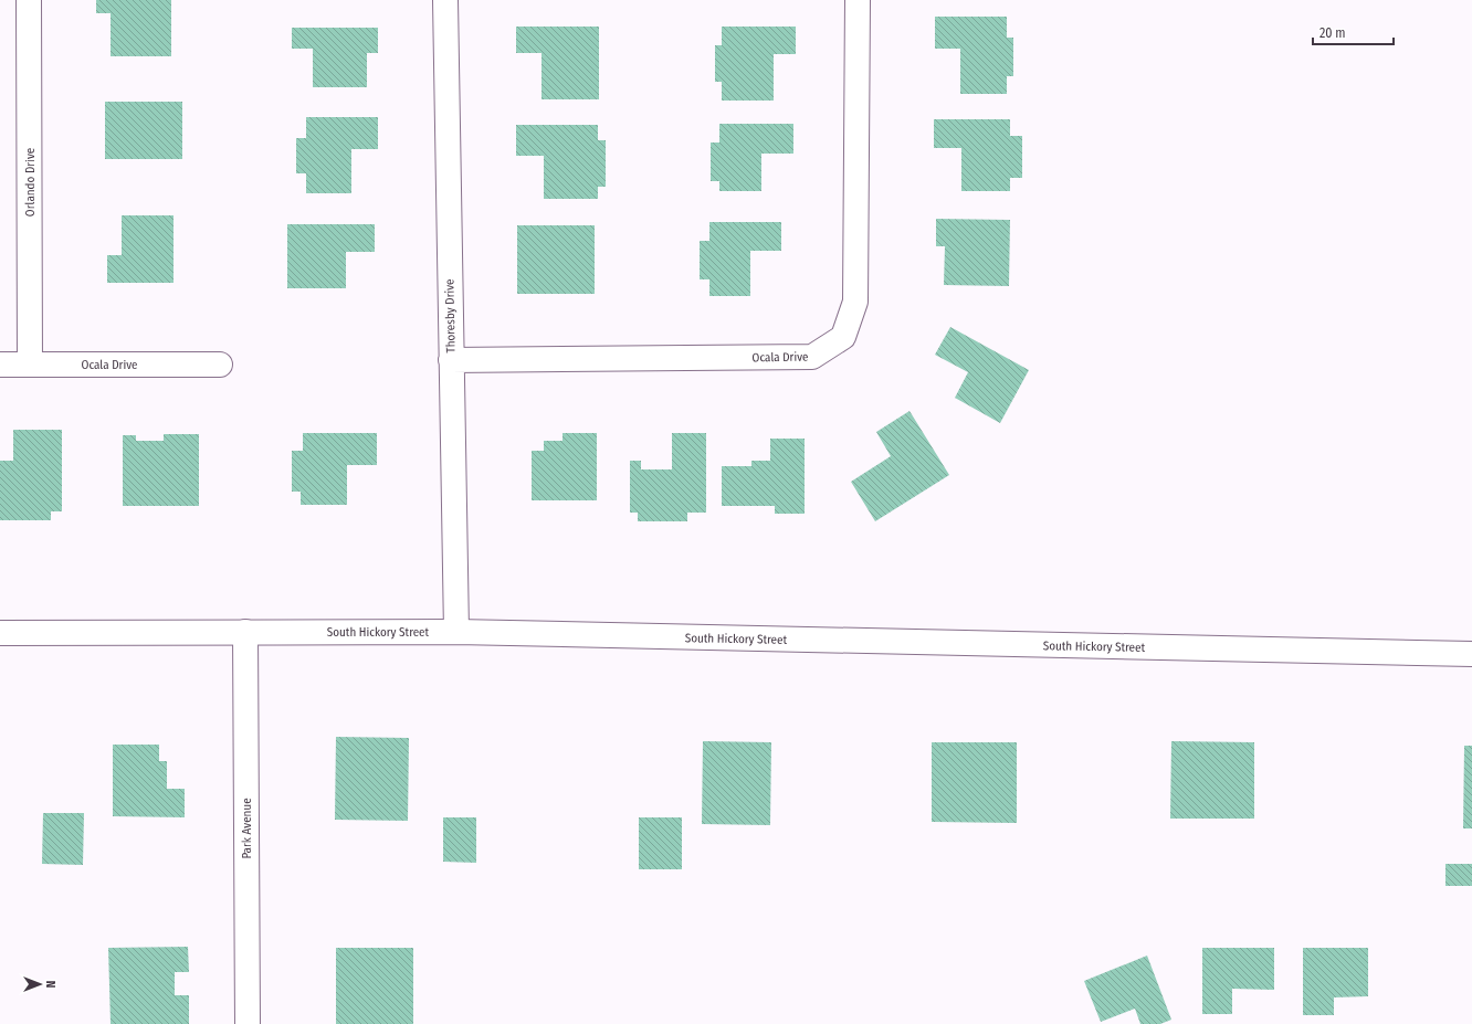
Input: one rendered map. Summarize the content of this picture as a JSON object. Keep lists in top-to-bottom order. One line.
{"streets":{"street":["Orlando Drive","Thoresby Drive","Ocala Drive","South Hickory Street","Park Avenue"]},"crossings":[["Orlando Drive","Ocala Drive"],["Thoresby Drive","Ocala Drive"],["Thoresby Drive","South Hickory Street"],["South Hickory Street","Park Avenue"]],"scale_bar":"20 m","north":"right"}
